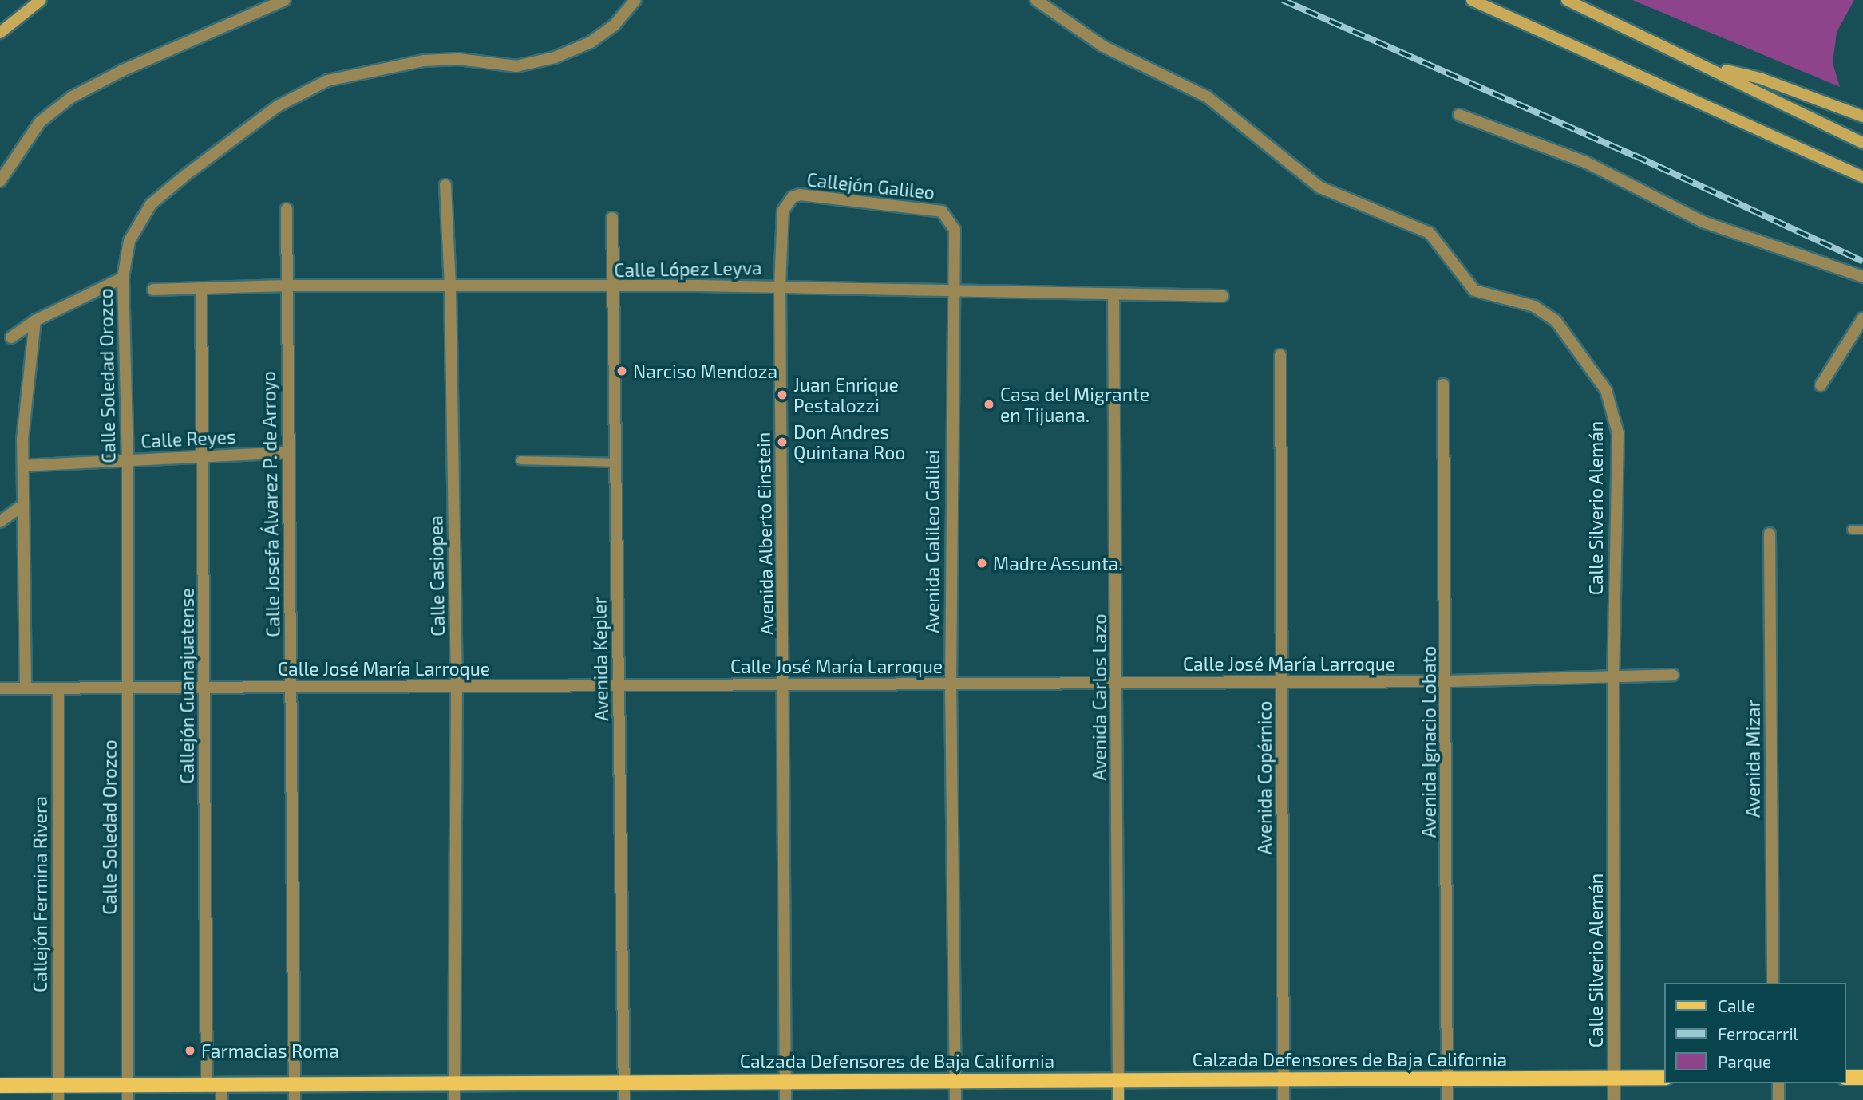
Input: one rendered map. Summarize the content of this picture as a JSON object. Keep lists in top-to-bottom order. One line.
{"streets":{"main road":["Avenida Carlos Lazo","Calzada Defensores de Baja California"],"street":["Callejón Galileo","Calle López Leyva","Calle Soledad Orozco","Calle Reyes","Calle Josefa Álvarez P. de Arroyo","Calle Silverio Alemán","Avenida Alberto Einstein","Avenida Galileo Galilei","Calle Casiopea","Avenida Kepler","Calle José María Larroque","Callejón Guanajuatense","Avenida Ignacio Lobato","Avenida Mizar","Avenida Copérnico","Callejón Fermina Rivera"]},"crossings":[["Callejón Galileo","Avenida Alberto Einstein"],["Callejón Galileo","Avenida Galileo Galilei"],["Calle López Leyva","Calle Josefa Álvarez P. de Arroyo"],["Calle López Leyva","Avenida Alberto Einstein"],["Calle López Leyva","Avenida Galileo Galilei"],["Calle López Leyva","Calle Casiopea"],["Calle López Leyva","Avenida Kepler"],["Calle López Leyva","Callejón Guanajuatense"],["Calle López Leyva","Avenida Carlos Lazo"],["Calle Soledad Orozco","Calle Reyes"],["Calle Soledad Orozco","Calle José María Larroque"],["Calle Soledad Orozco","Calzada Defensores de Baja California"],["Calle Reyes","Calle Josefa Álvarez P. de Arroyo"],["Calle Reyes","Callejón Guanajuatense"],["Calle Josefa Álvarez P. de Arroyo","Calle José María Larroque"],["Calle Josefa Álvarez P. de Arroyo","Calzada Defensores de Baja California"],["Calle Silverio Alemán","Calle José María Larroque"],["Calle Silverio Alemán","Calzada Defensores de Baja California"],["Avenida Alberto Einstein","Calle José María Larroque"],["Avenida Alberto Einstein","Calzada Defensores de Baja California"],["Avenida Galileo Galilei","Calle José María Larroque"],["Avenida Galileo Galilei","Calzada Defensores de Baja California"],["Calle Casiopea","Calle José María Larroque"],["Calle Casiopea","Calzada Defensores de Baja California"],["Avenida Kepler","Calle José María Larroque"],["Avenida Kepler","Calzada Defensores de Baja California"],["Calle José María Larroque","Callejón Guanajuatense"],["Calle José María Larroque","Avenida Carlos Lazo"],["Calle José María Larroque","Avenida Ignacio Lobato"],["Calle José María Larroque","Avenida Copérnico"],["Calle José María Larroque","Callejón Fermina Rivera"],["Callejón Guanajuatense","Calzada Defensores de Baja California"],["Avenida Carlos Lazo","Calzada Defensores de Baja California"],["Avenida Ignacio Lobato","Calzada Defensores de Baja California"],["Avenida Copérnico","Calzada Defensores de Baja California"],["Callejón Fermina Rivera","Calzada Defensores de Baja California"]],"places":["Narciso Mendoza","Juan Enrique Pestalozzi","Casa del Migrante en Tijuana.","Don Andres Quintana Roo","Madre Assunta.","Farmacias Roma"],"legend":["Calle","Ferrocarril","Parque"]}
